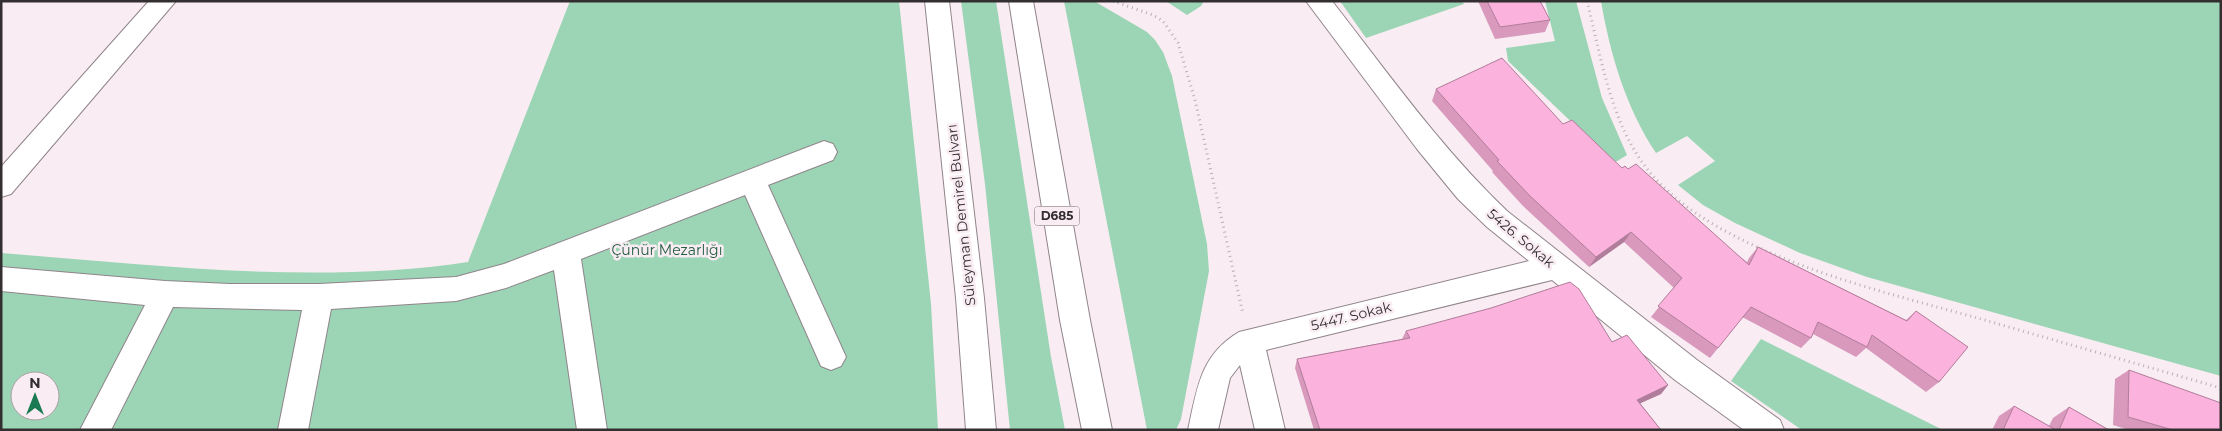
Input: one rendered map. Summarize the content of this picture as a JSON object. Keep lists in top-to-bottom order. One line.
{"streets":{"main road":["Süleyman Demirel Bulvarı","D685","5426. Sokak","5447. Sokak"]},"crossings":[["5426. Sokak","5447. Sokak"]],"parks":["Çünür Mezarlığı"],"north":"top"}
